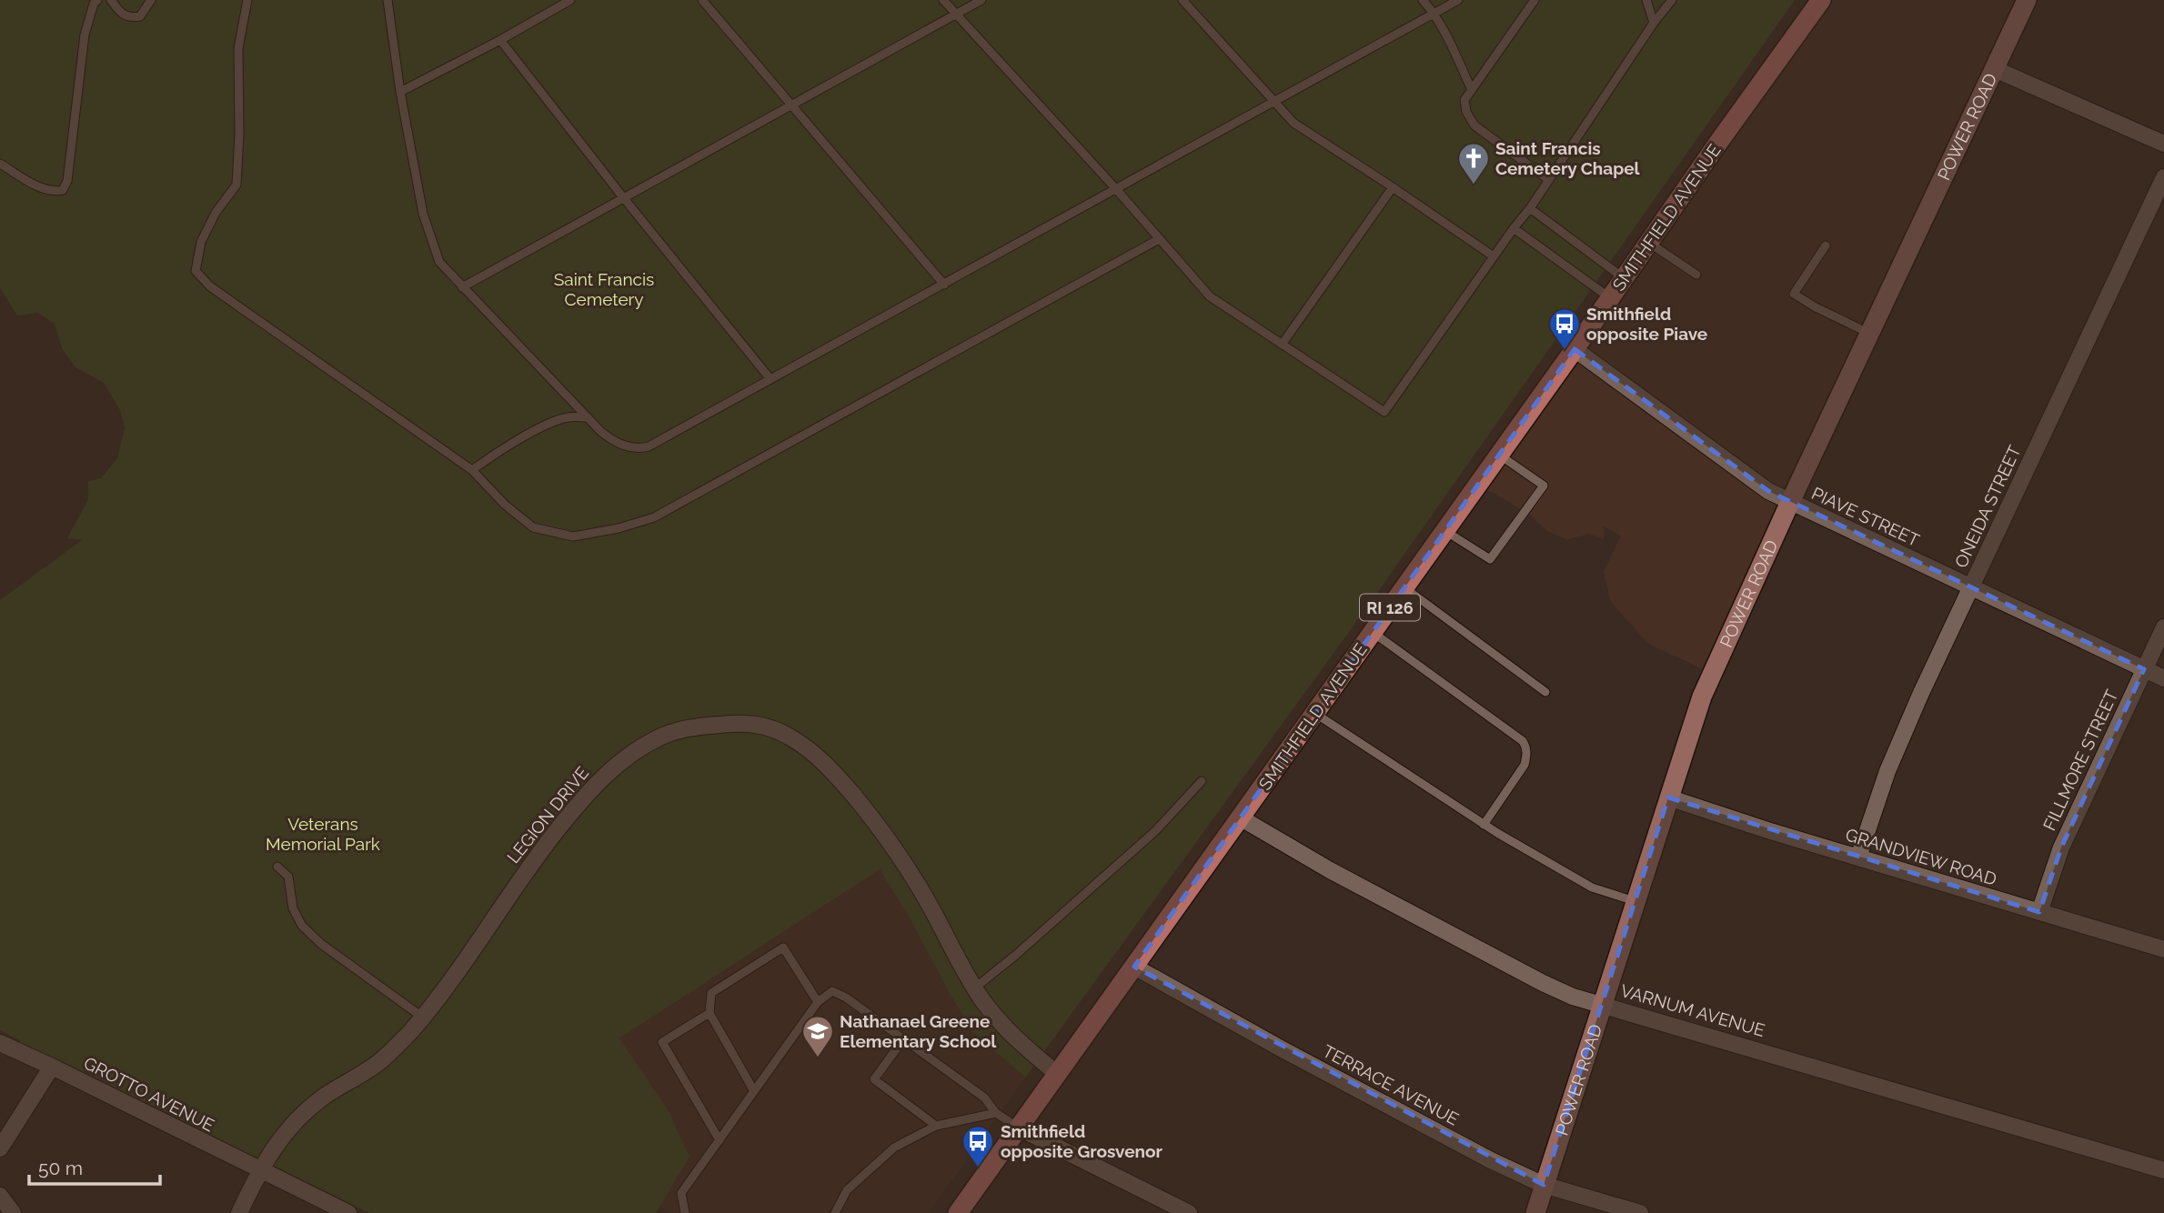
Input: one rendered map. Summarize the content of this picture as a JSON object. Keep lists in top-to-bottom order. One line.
{"streets":{"main road":["POWER ROAD","SMITHFIELD AVENUE","RI 126"],"street":["ONEIDA STREET","PIAVE STREET","FILLMORE STREET","LEGION DRIVE","GRANDVIEW ROAD","VARNUM AVENUE","TERRACE AVENUE","GROTTO AVENUE"]},"crossings":[["POWER ROAD","PIAVE STREET"],["POWER ROAD","GRANDVIEW ROAD"],["POWER ROAD","VARNUM AVENUE"],["POWER ROAD","TERRACE AVENUE"],["SMITHFIELD AVENUE","PIAVE STREET"],["SMITHFIELD AVENUE","LEGION DRIVE"],["SMITHFIELD AVENUE","VARNUM AVENUE"],["SMITHFIELD AVENUE","TERRACE AVENUE"],["ONEIDA STREET","PIAVE STREET"],["ONEIDA STREET","GRANDVIEW ROAD"],["PIAVE STREET","FILLMORE STREET"],["FILLMORE STREET","GRANDVIEW ROAD"],["LEGION DRIVE","GROTTO AVENUE"]],"parks":["Saint Francis Cemetery","Veterans Memorial Park"],"places":{"church":["Saint Francis Cemetery Chapel"],"bus stop":["Smithfield opposite Piave","Smithfield opposite Grosvenor"],"school or university":["Nathanael Greene Elementary School"]},"scale_bar":"50 m"}
